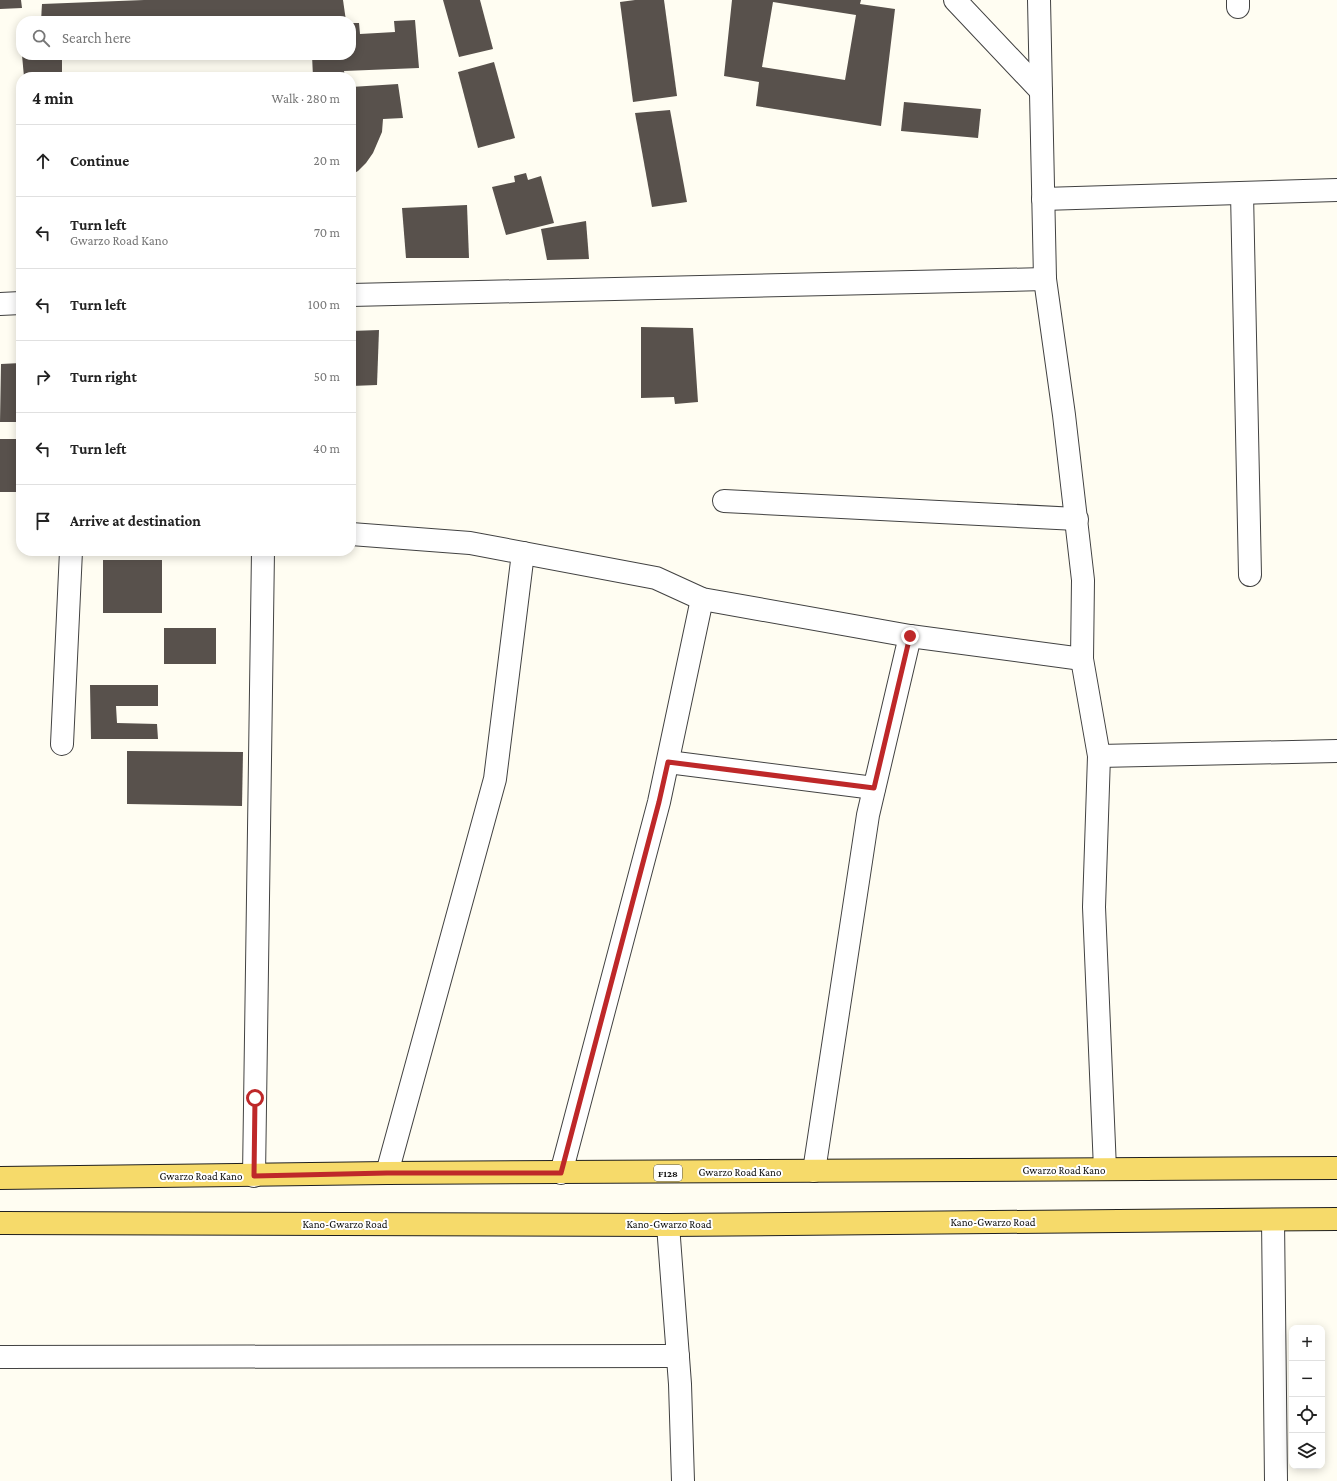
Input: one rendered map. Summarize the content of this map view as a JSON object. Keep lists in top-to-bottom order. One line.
{"streets":{"main road":["Gwarzo Road Kano","F128","Kano-Gwarzo Road"]},"page":{"search":"Search here","heading":["4 min","Walk · 280 m"],"list":[["Continue","20 m"],["Turn left","Gwarzo Road Kano","70 m"],["Turn left","100 m"],["Turn right","50 m"],["Turn left","40 m"],"Arrive at destination"],"map_buttons":["+","−"]}}
